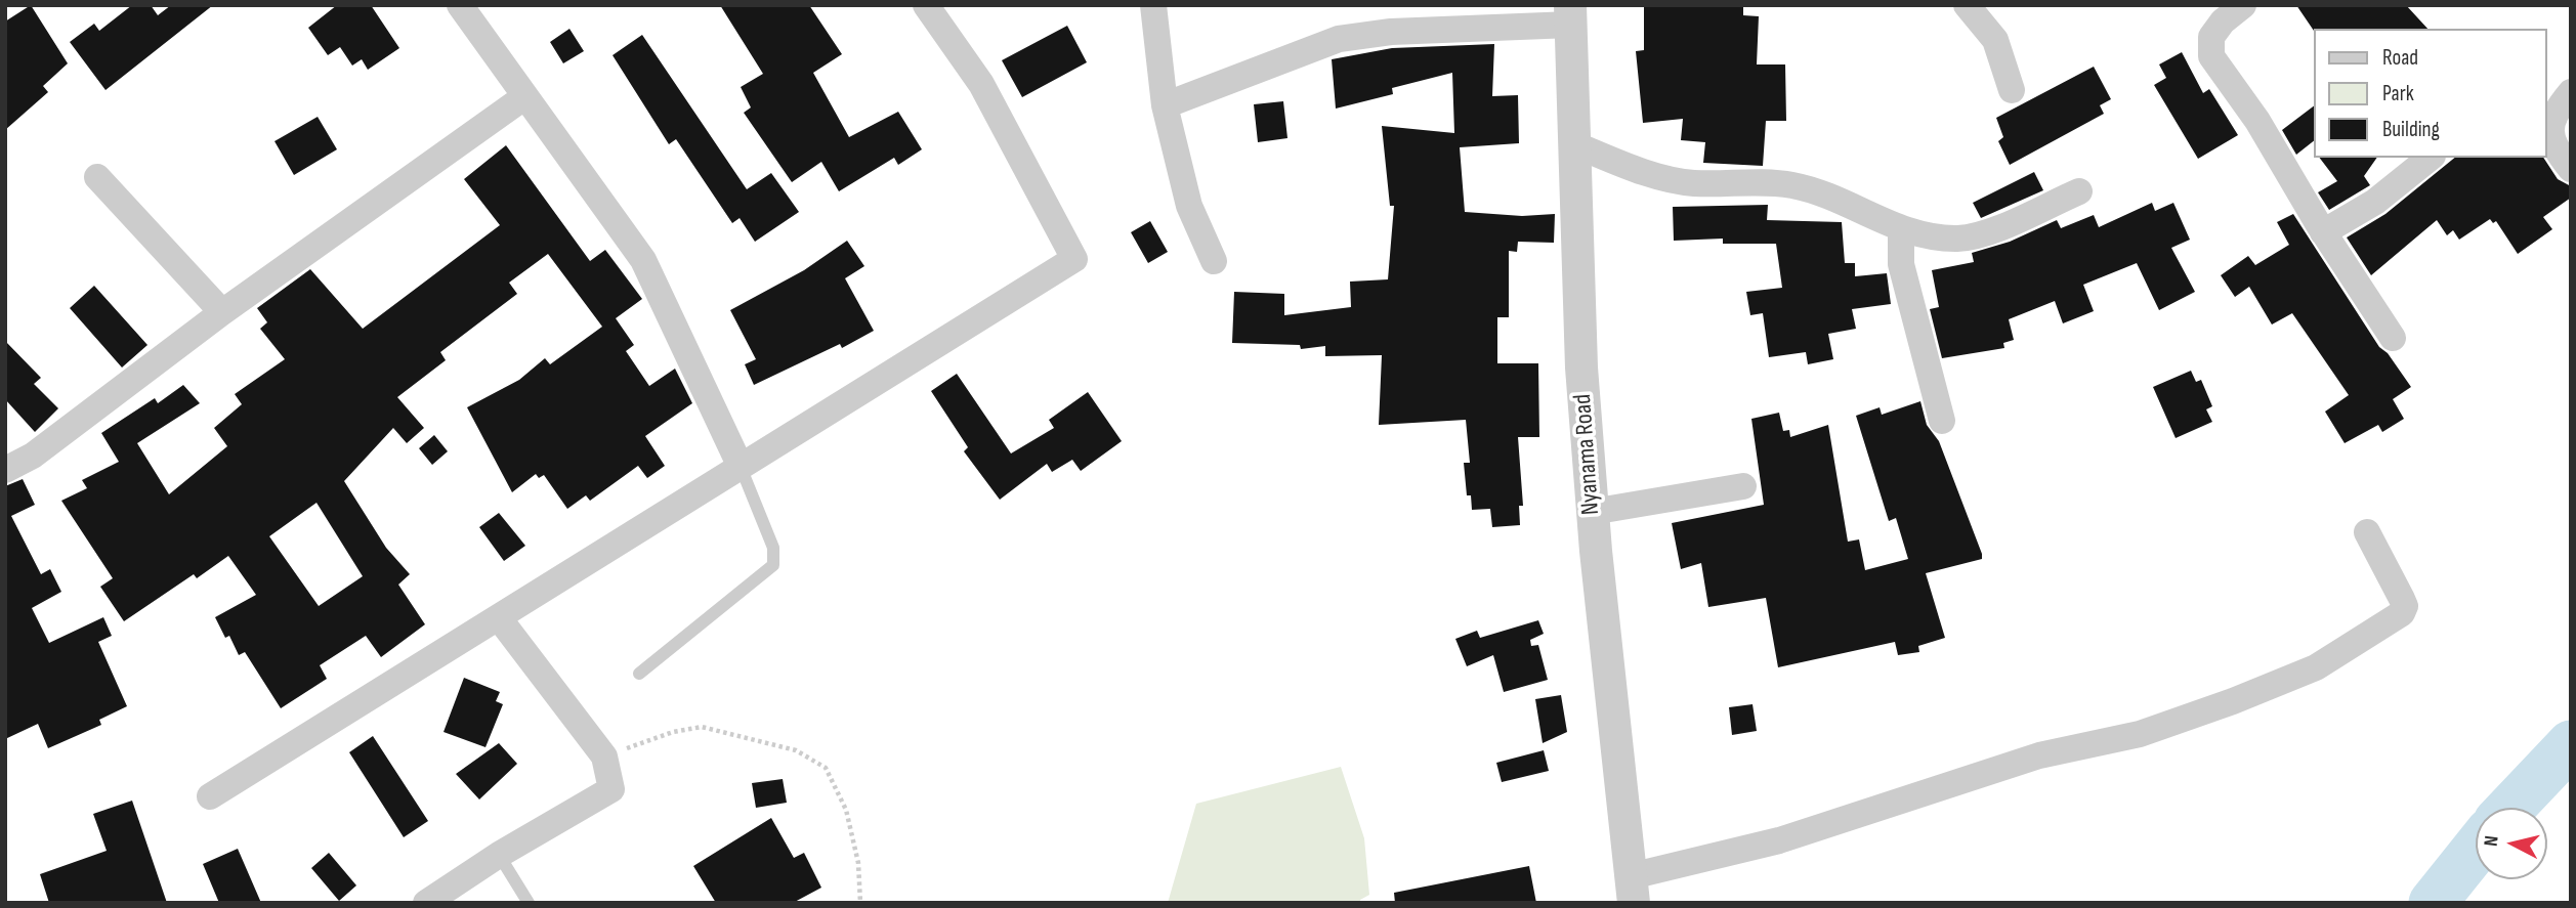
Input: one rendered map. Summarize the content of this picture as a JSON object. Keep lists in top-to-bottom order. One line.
{"streets":{"street":["Nyanama Road"]},"legend":["Road","Park","Building"],"north":"left"}
